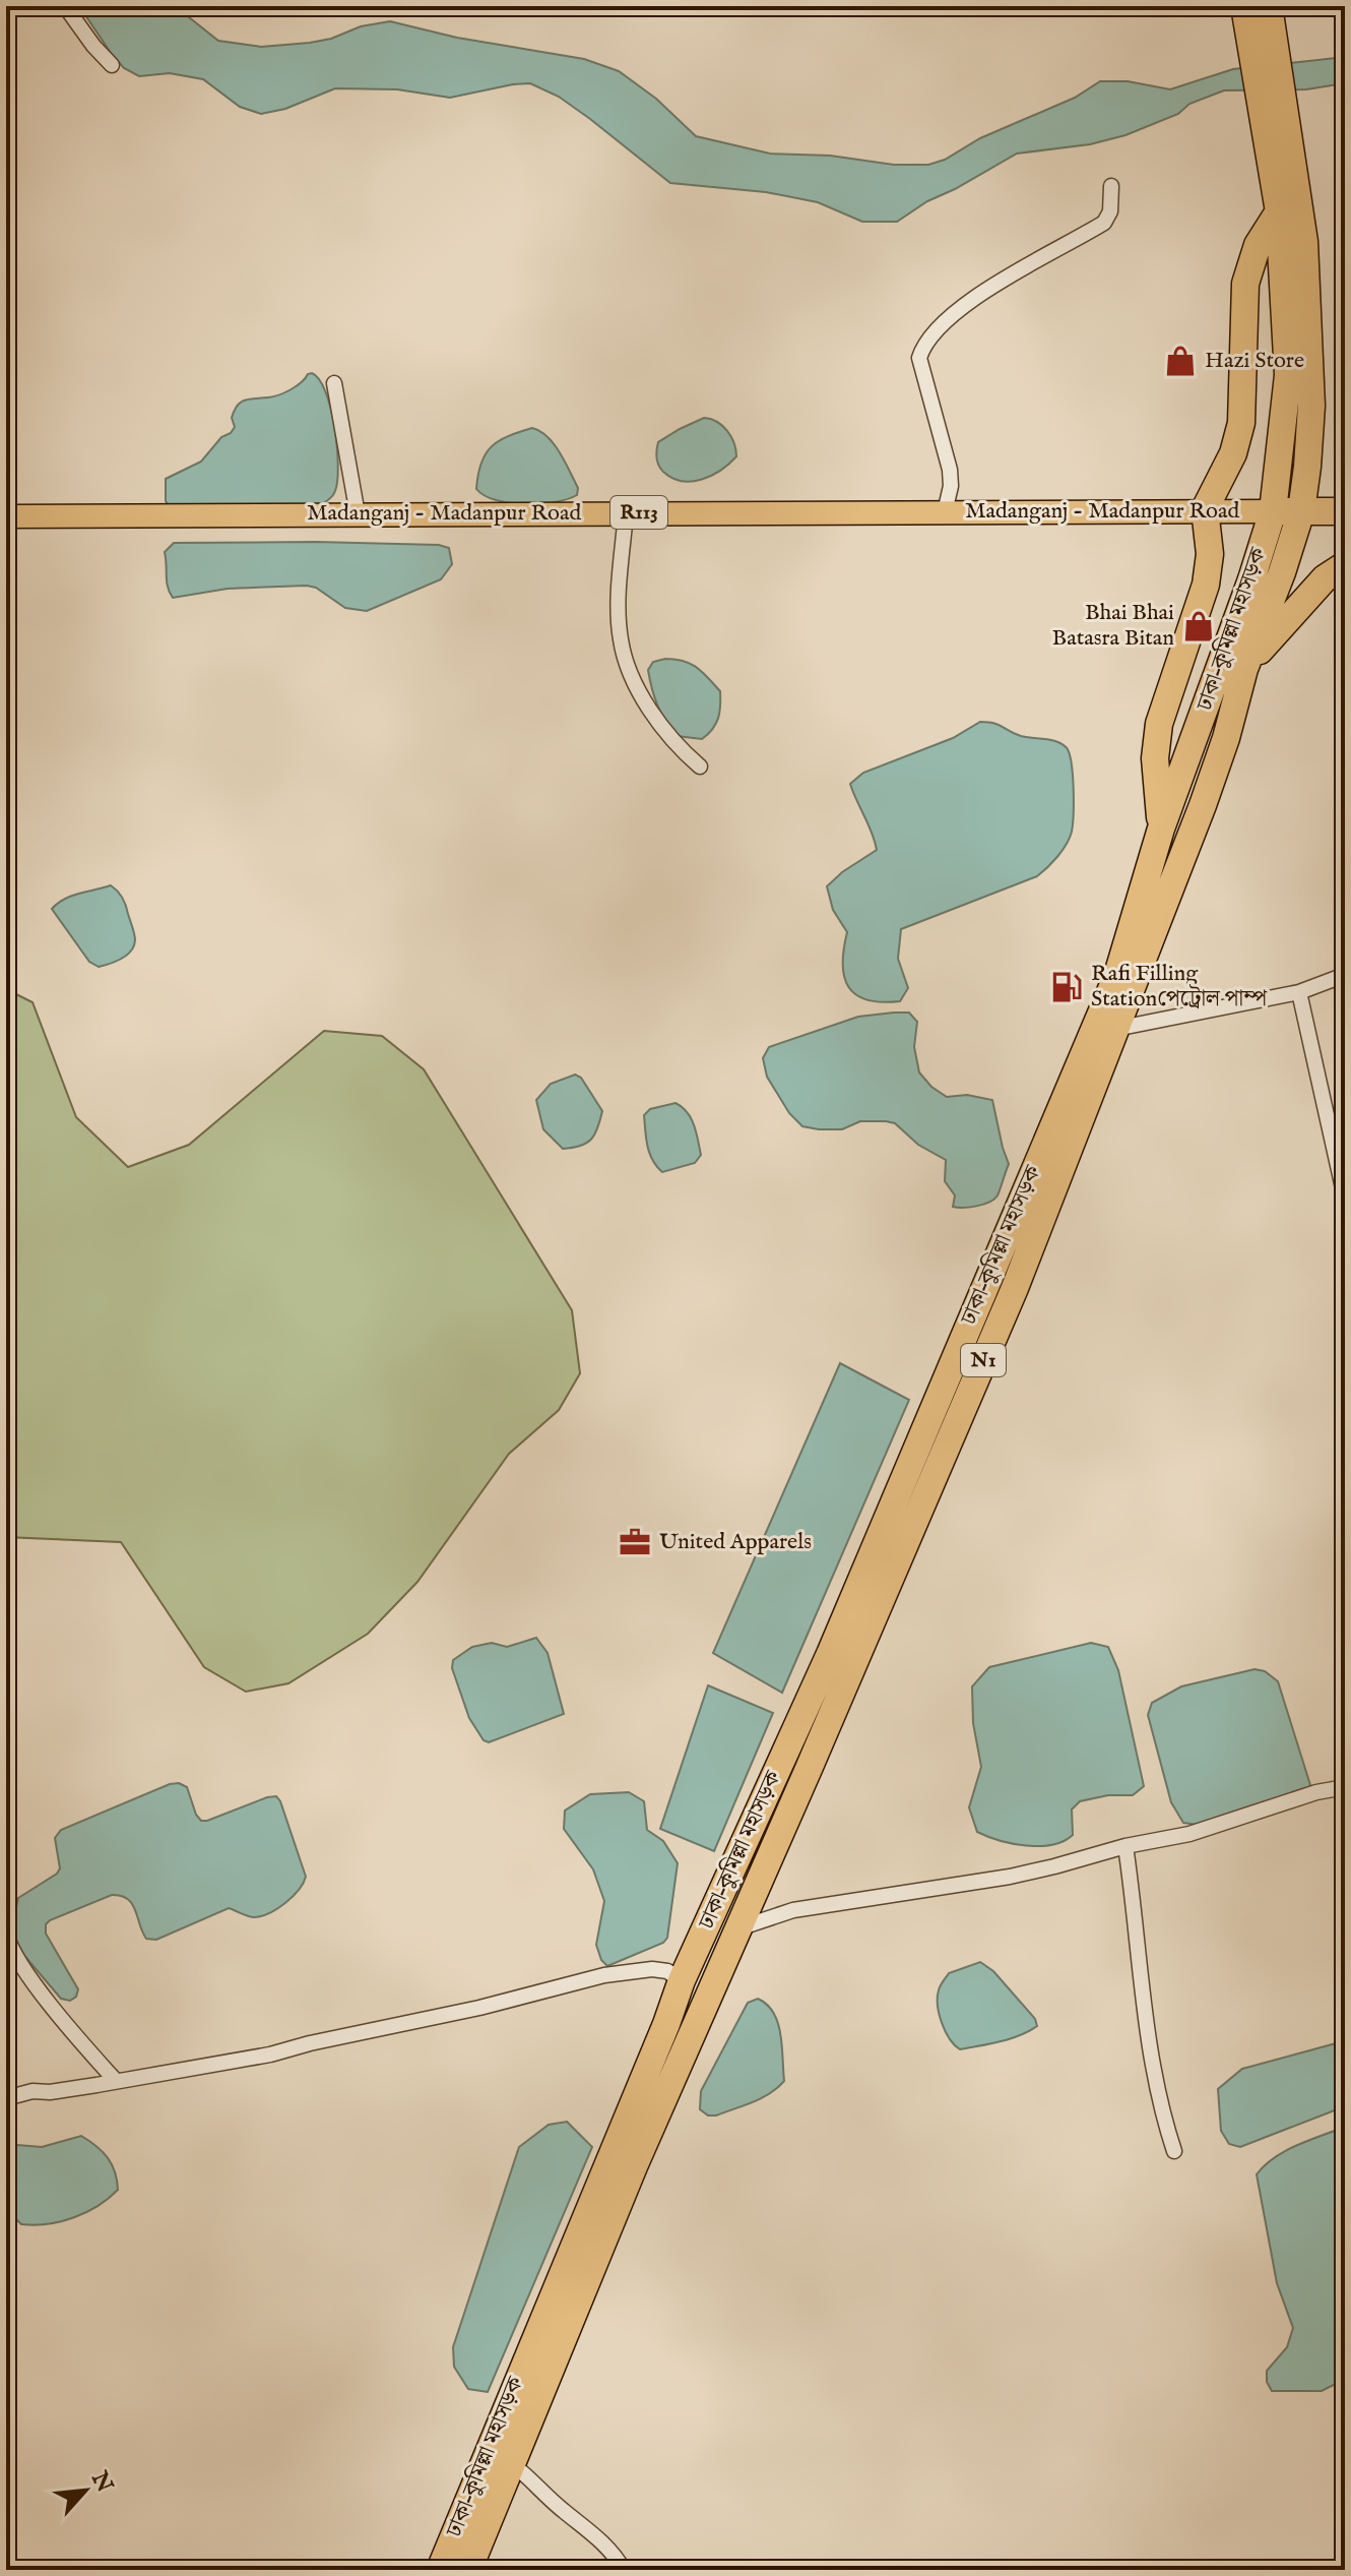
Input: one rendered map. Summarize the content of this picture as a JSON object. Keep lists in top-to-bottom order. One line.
{"streets":{"highway":["ঢাকা–কুমিল্লা মহাসড়ক","N1"],"main road":["Madanganj - Madanpur Road","R113"]},"crossings":[["Madanganj - Madanpur Road","ঢাকা–কুমিল্লা মহাসড়ক"]],"places":{"shop":["Hazi Store","Bhai Bhai Batasra Bitan"],"fuel station":["Rafi Filling Stationপেট্রোল পাম্প"],"office":["United Apparels"]},"north":"top right"}
